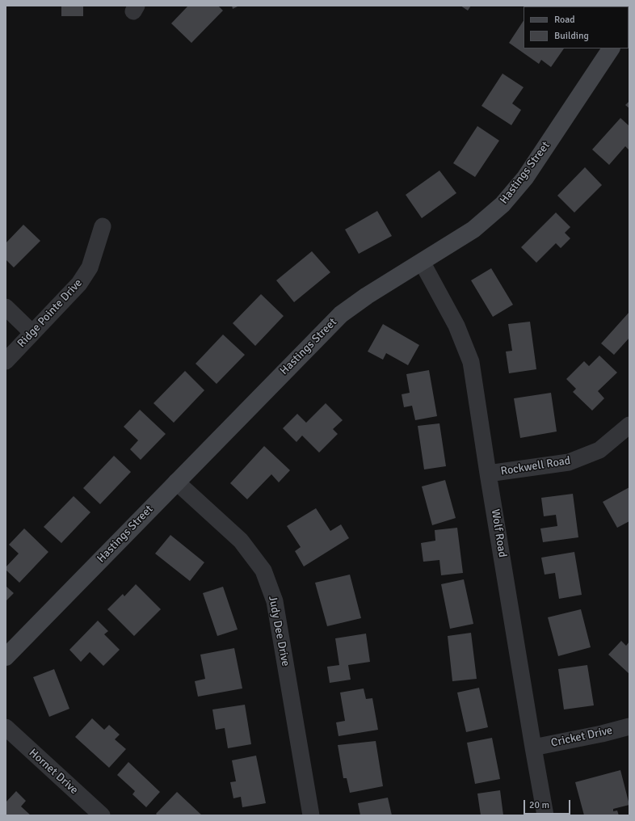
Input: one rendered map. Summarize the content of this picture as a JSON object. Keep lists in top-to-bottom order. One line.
{"streets":{"street":["Hastings Street","Ridge Pointe Drive","Rockwell Road","Wolf Road","Judy Dee Drive","Cricket Drive","Hornet Drive"]},"crossings":[["Hastings Street","Wolf Road"],["Hastings Street","Judy Dee Drive"],["Rockwell Road","Wolf Road"],["Wolf Road","Cricket Drive"]],"legend":["Road","Building"],"scale_bar":"20 m"}
